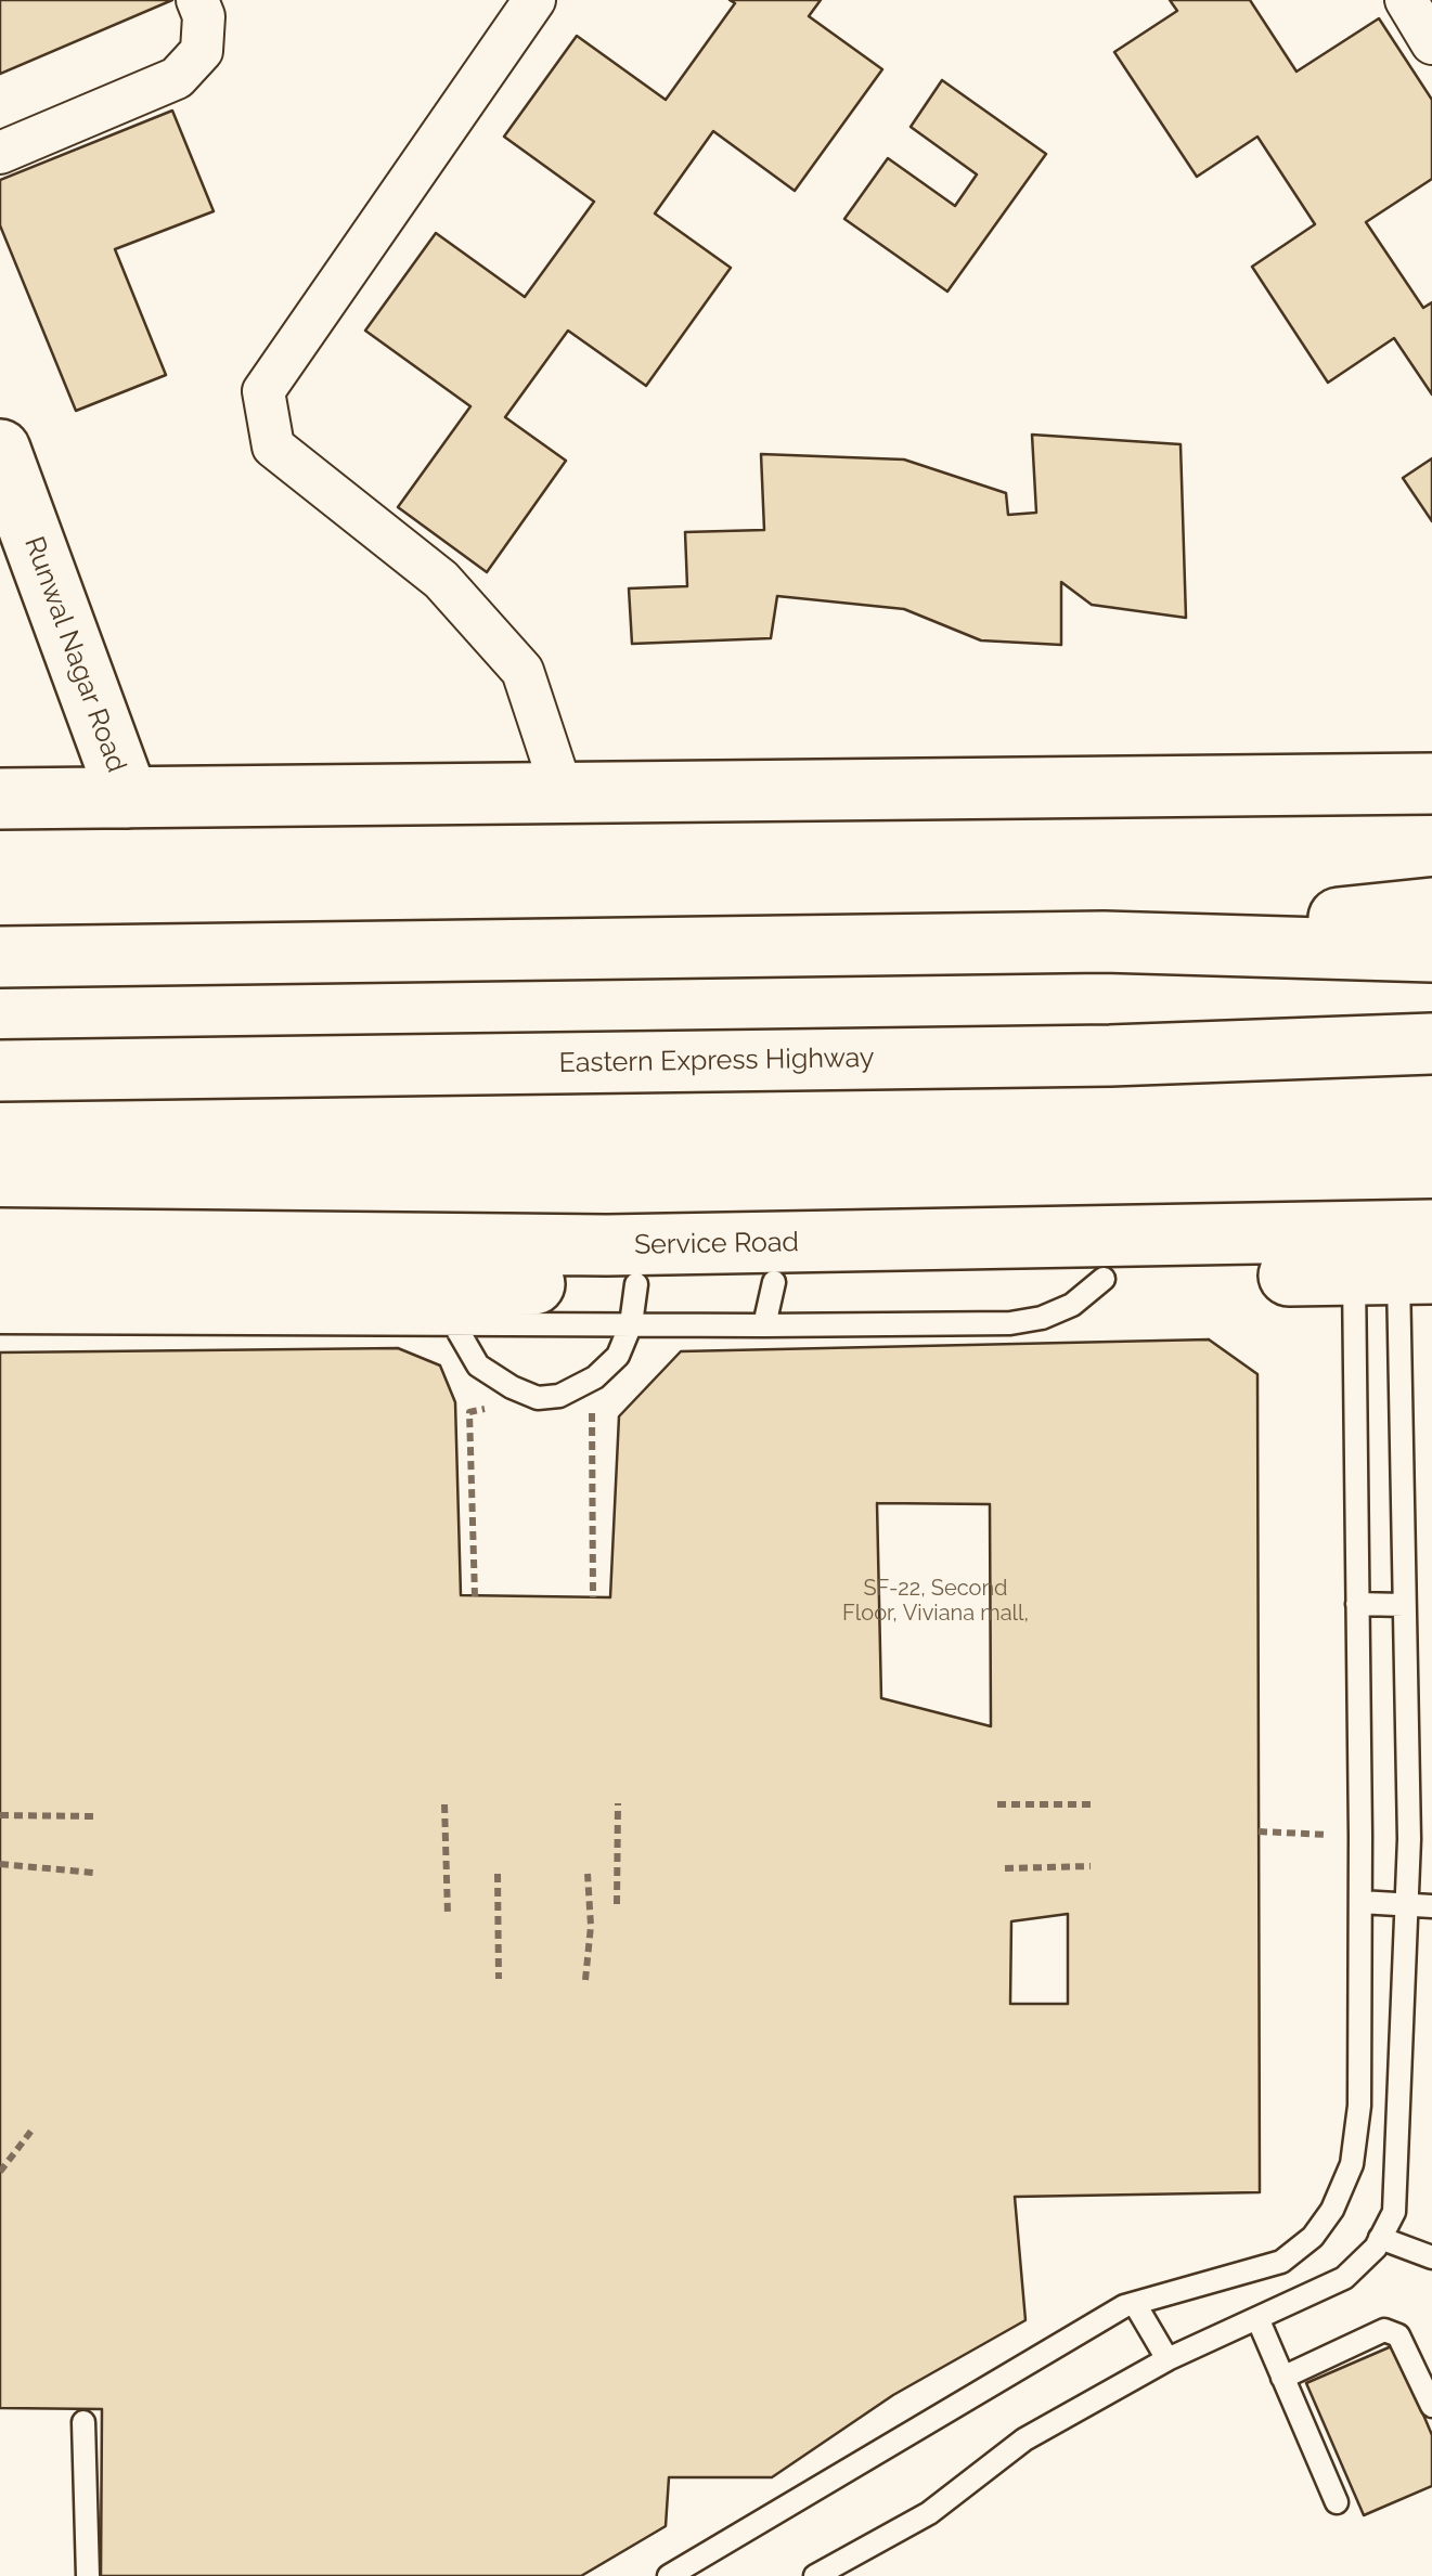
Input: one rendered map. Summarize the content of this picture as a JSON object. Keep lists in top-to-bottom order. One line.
{"streets":{"main road":["Runwal Nagar Road","Eastern Express Highway","Service Road"]},"house_numbers":["SF-22, Second Floor, Viviana mall,"]}
